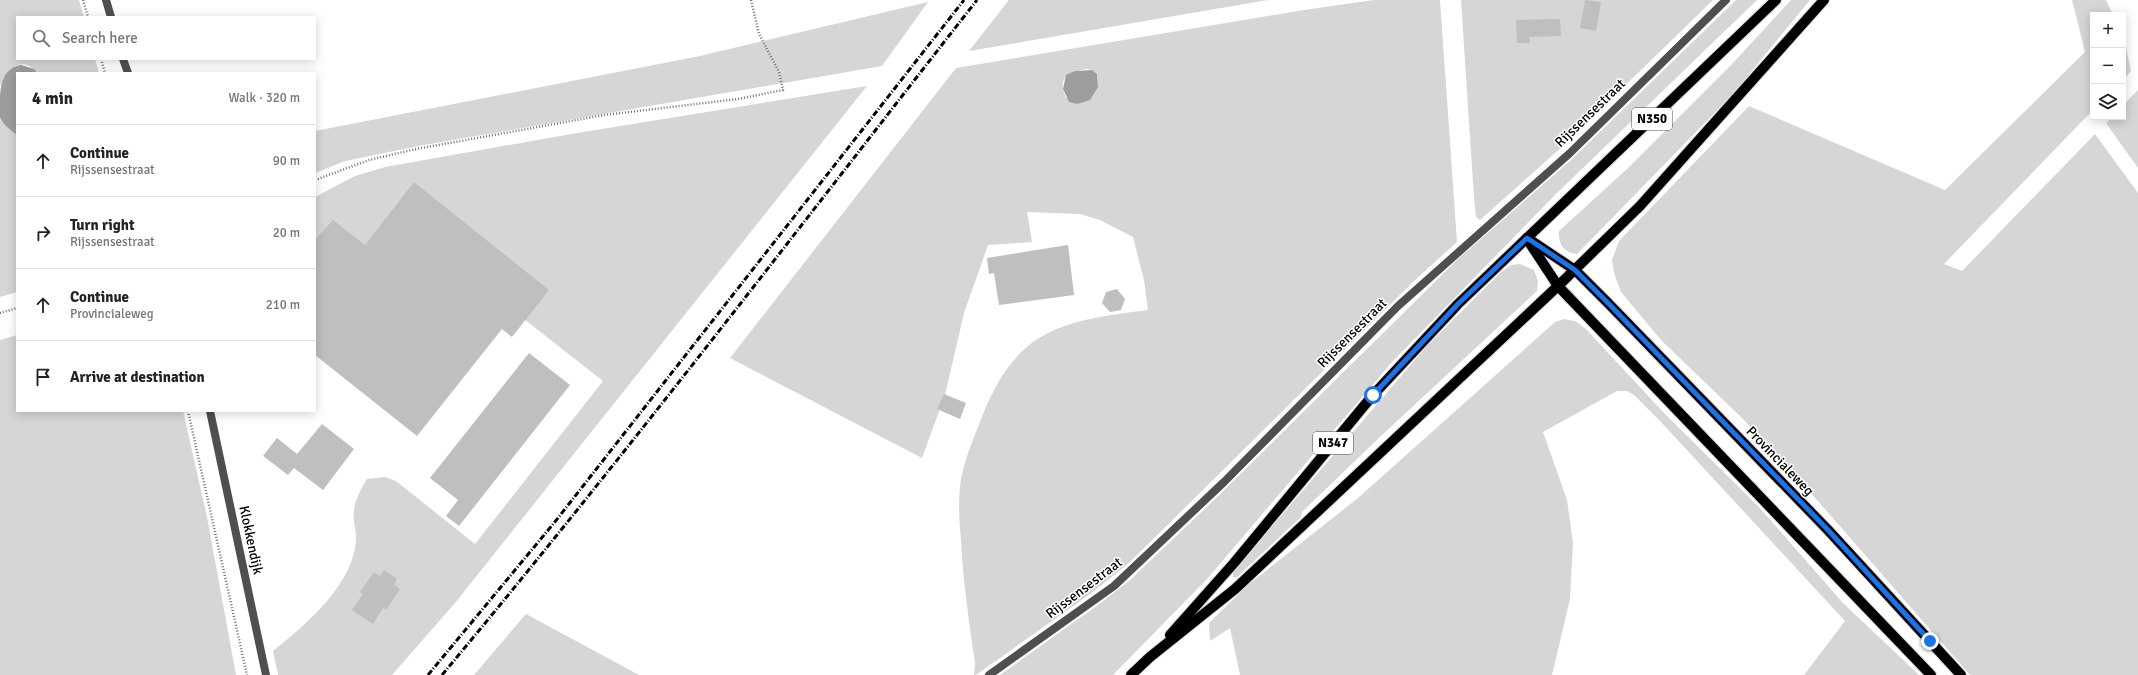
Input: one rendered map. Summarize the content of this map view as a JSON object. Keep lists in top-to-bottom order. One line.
{"streets":{"main road":["N350","N347","Provincialeweg"],"street":["Rijssensestraat","Klokkendijk"]},"crossings":[["N350","N347"]],"page":{"map_buttons":["+","−"],"search":"Search here","heading":["4 min","Walk · 320 m"],"list":[["Continue","Rijssensestraat","90 m"],["Turn right","Rijssensestraat","20 m"],["Continue","Provincialeweg","210 m"],"Arrive at destination"]}}
